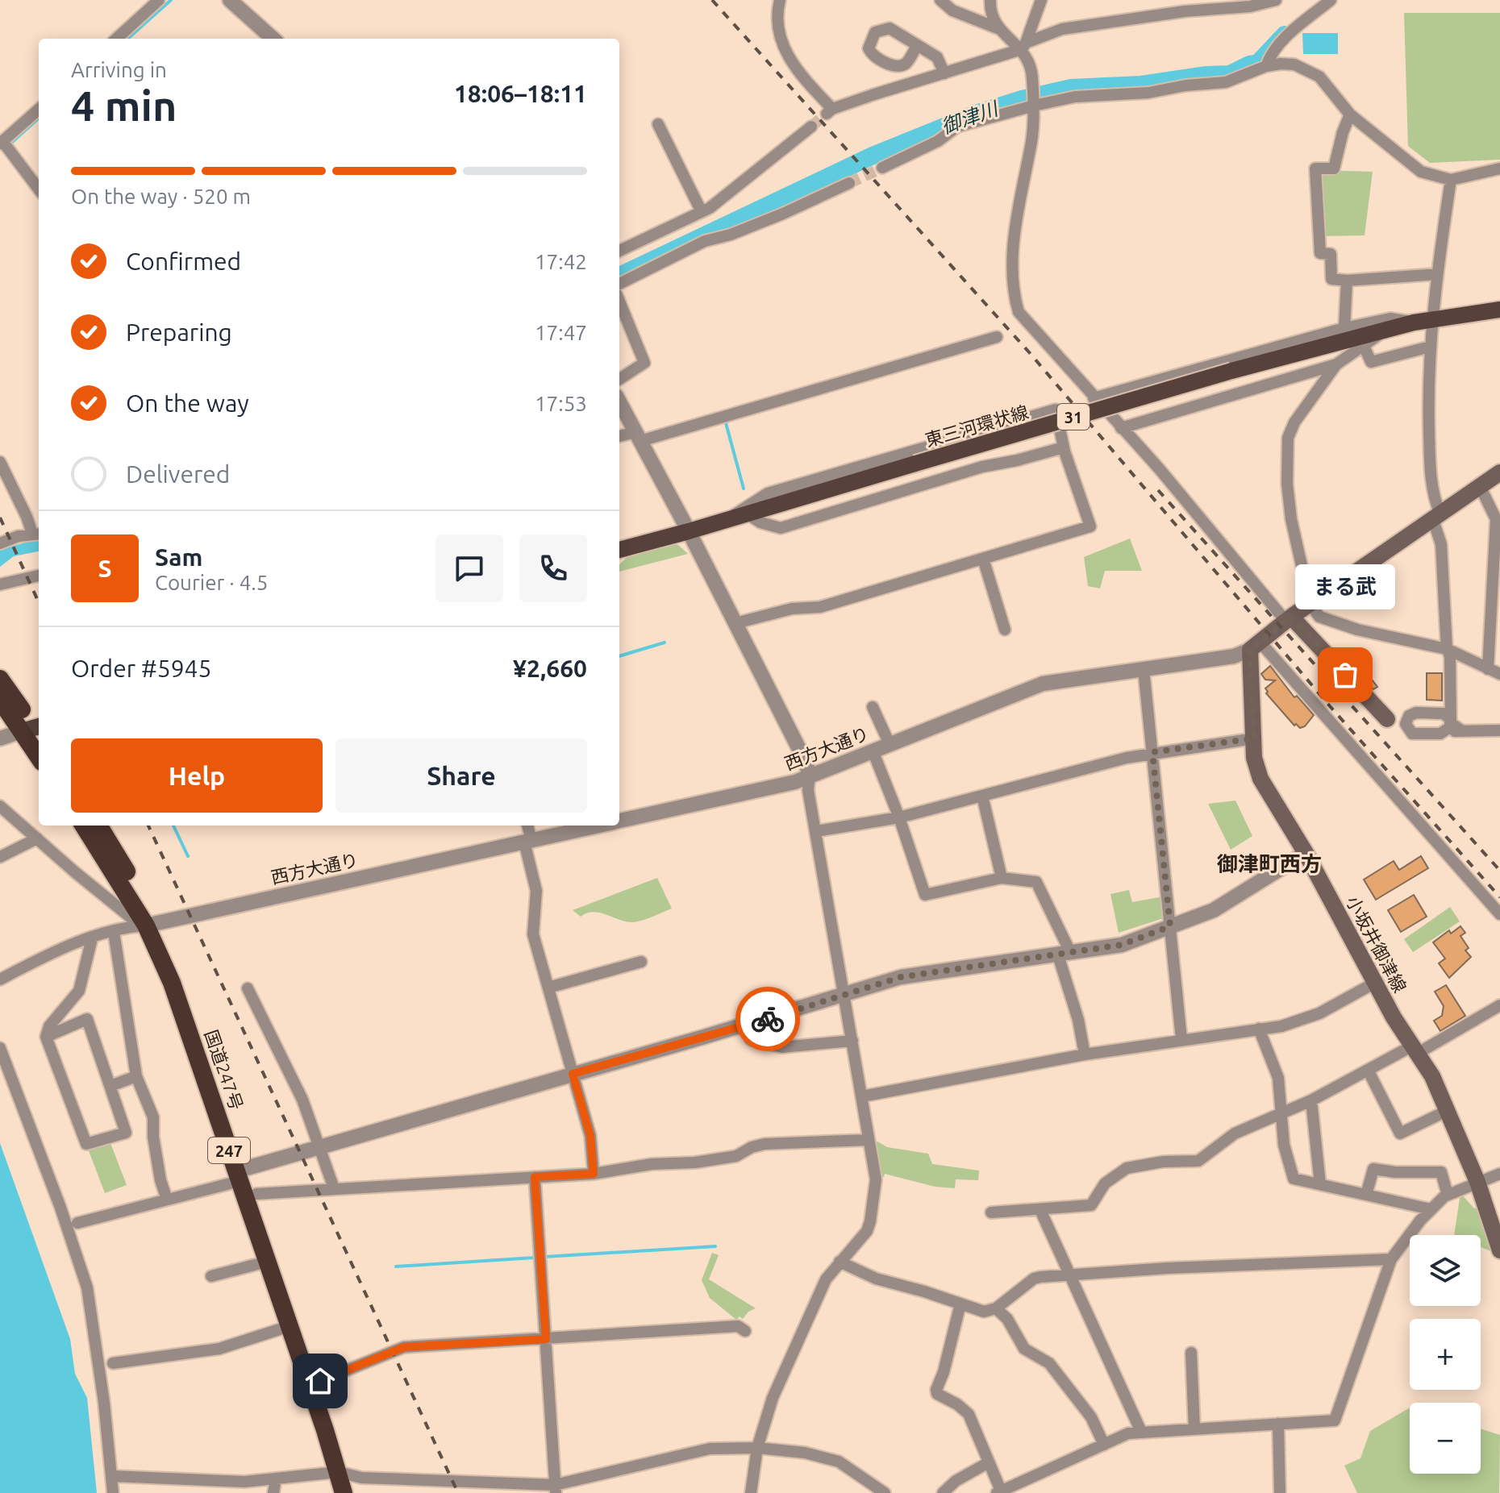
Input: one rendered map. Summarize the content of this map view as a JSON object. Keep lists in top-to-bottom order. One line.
{"streets":{"highway":["国道247号","247"],"main road":["31","東三河環状線","小坂井御津線"],"street":["西方大通り"]},"crossings":[["西方大通り","小坂井御津線"],["西方大通り","国道247号"]],"districts":["御津町西方"],"water":["御津川"],"places":["まる武"],"page":{"heading":["4 min","Arriving in","18:06–18:11"],"panel":["Sam","Courier · 4.5","Order #5945","¥2,660"],"bar":"On the way · 520 m","list":[["Confirmed","17:42"],["Preparing","17:47"],["On the way","17:53"],"Delivered"],"round":"S","bubble":"まる武","buttons":["Help","Share"],"map_buttons":["+","−"]}}
